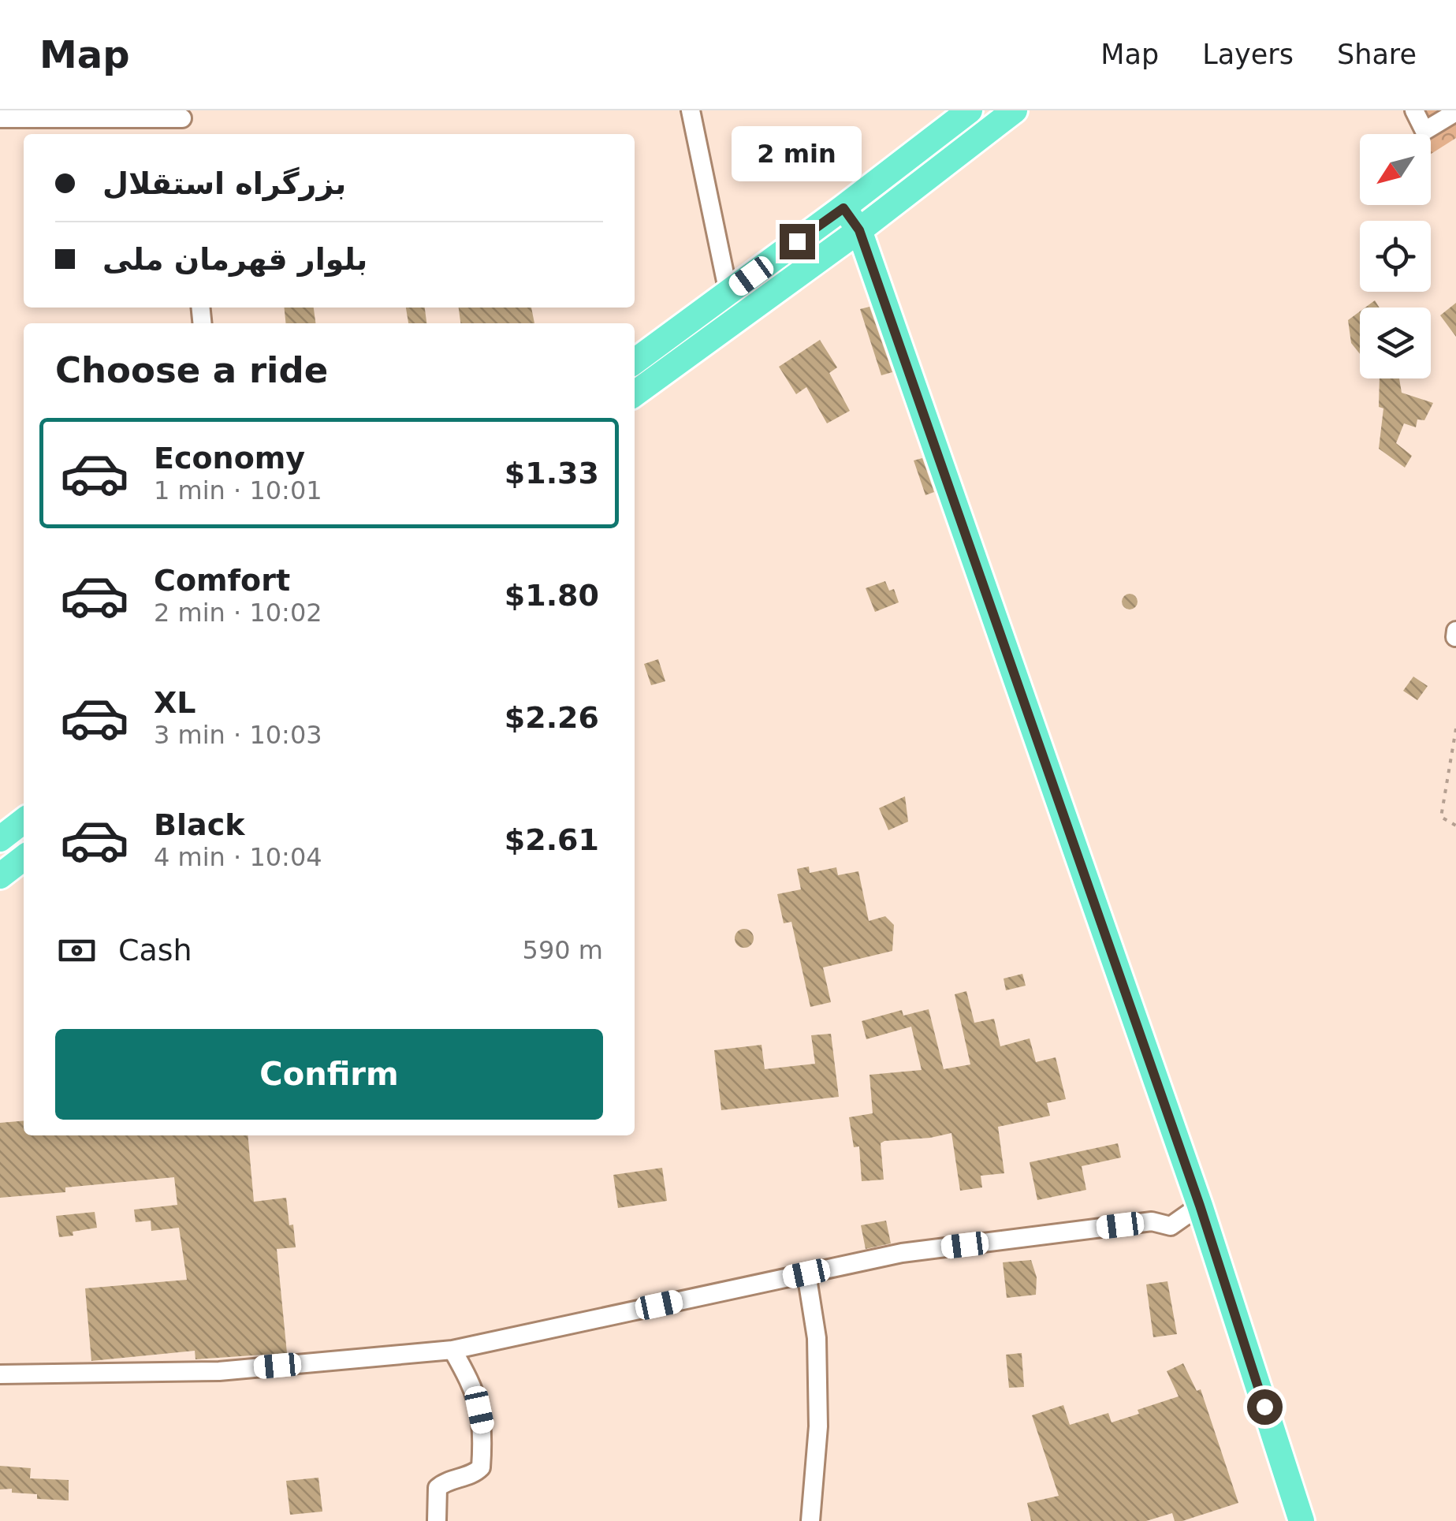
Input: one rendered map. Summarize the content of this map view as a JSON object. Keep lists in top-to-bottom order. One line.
{"north":"bottom left","page":{"header":"Map","nav":["Map","Layers","Share"],"bubble":"2 min","banner":["بزرگراه استقلال","بلوار قهرمان ملی"],"heading":"Choose a ride","list":[{"name":"Economy","note":"1 min · 10:01","value":"$1.33"},{"name":"Comfort","note":"2 min · 10:02","value":"$1.80"},{"name":"XL","note":"3 min · 10:03","value":"$2.26"},{"name":"Black","note":"4 min · 10:04","value":"$2.61"}],"pay":["Cash","590 m"],"buttons":"Confirm"}}
